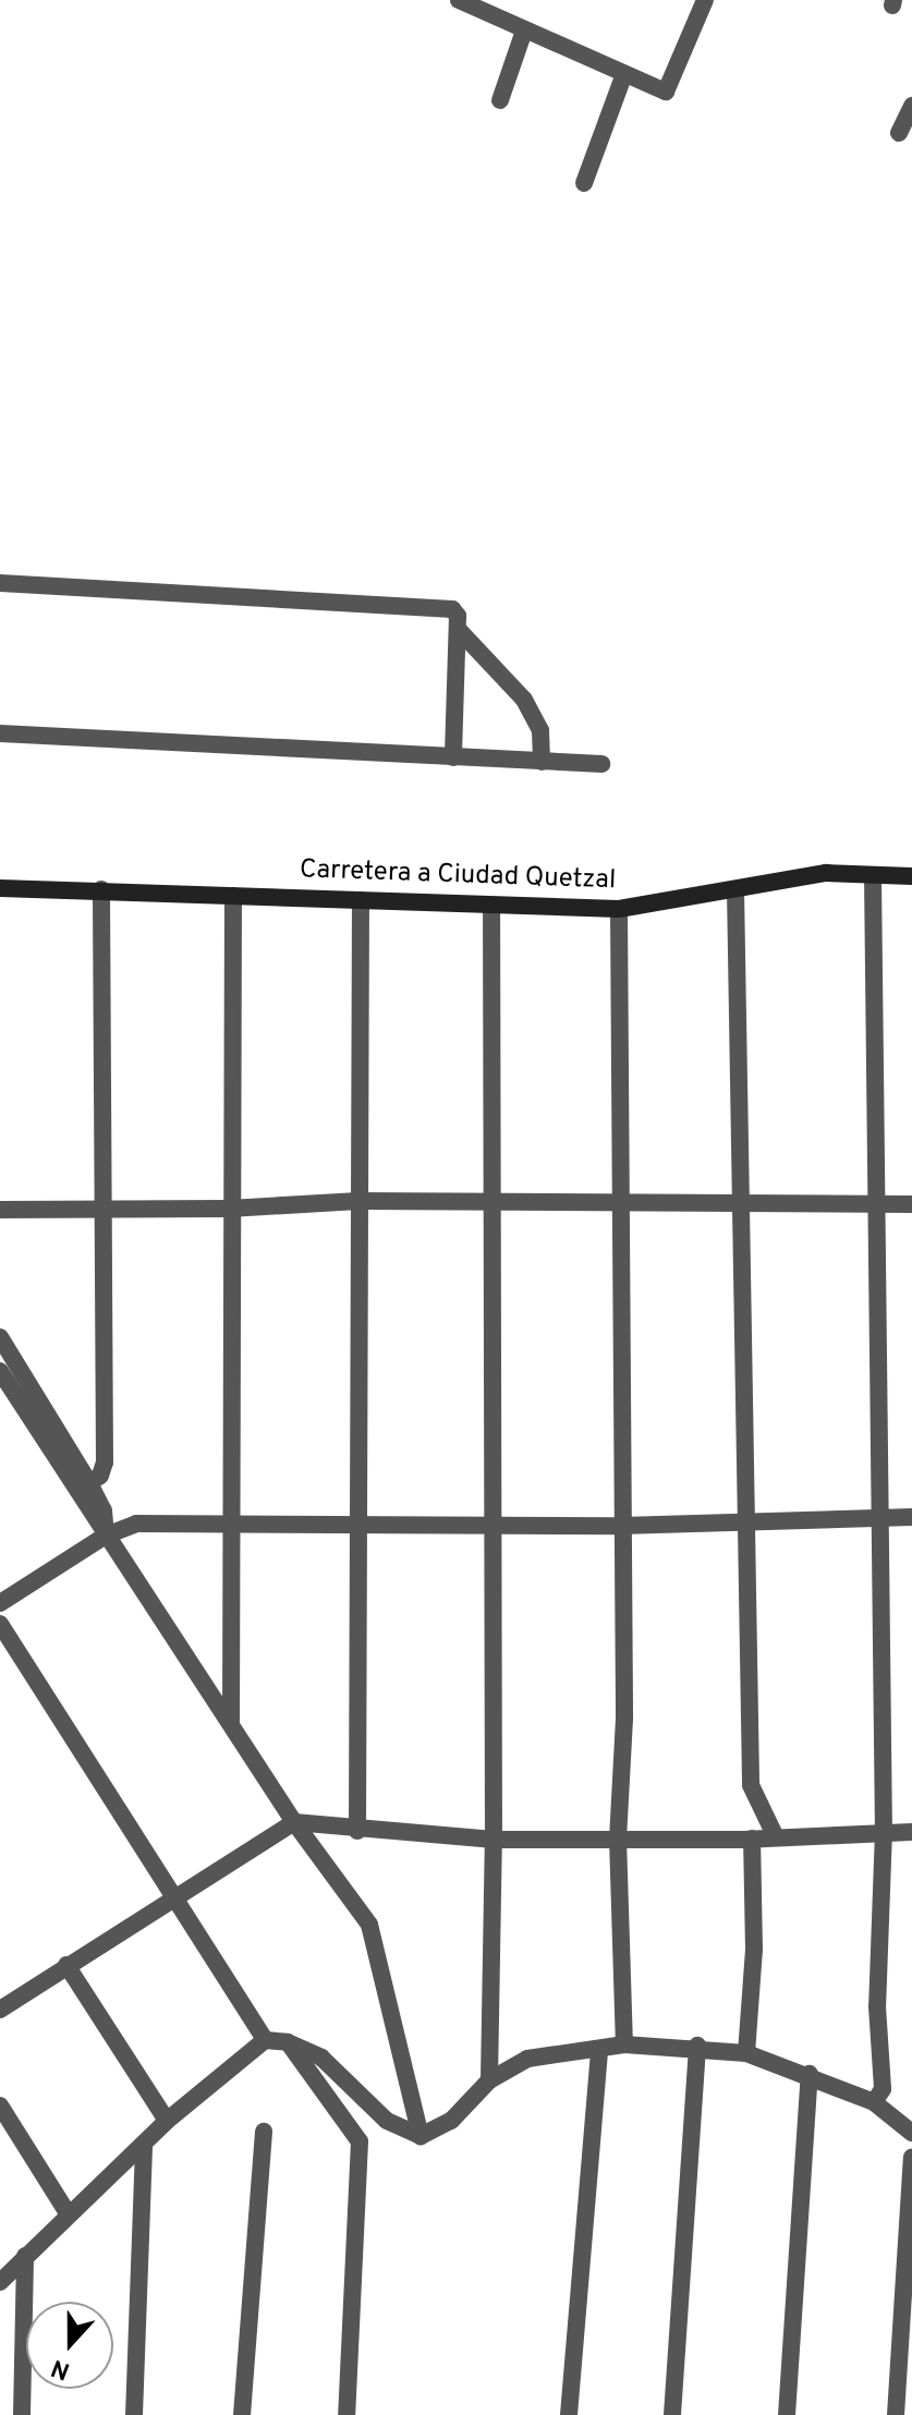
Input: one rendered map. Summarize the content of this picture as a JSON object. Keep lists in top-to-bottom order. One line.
{"streets":{"main road":["Carretera a Ciudad Quetzal"]},"north":"bottom"}
